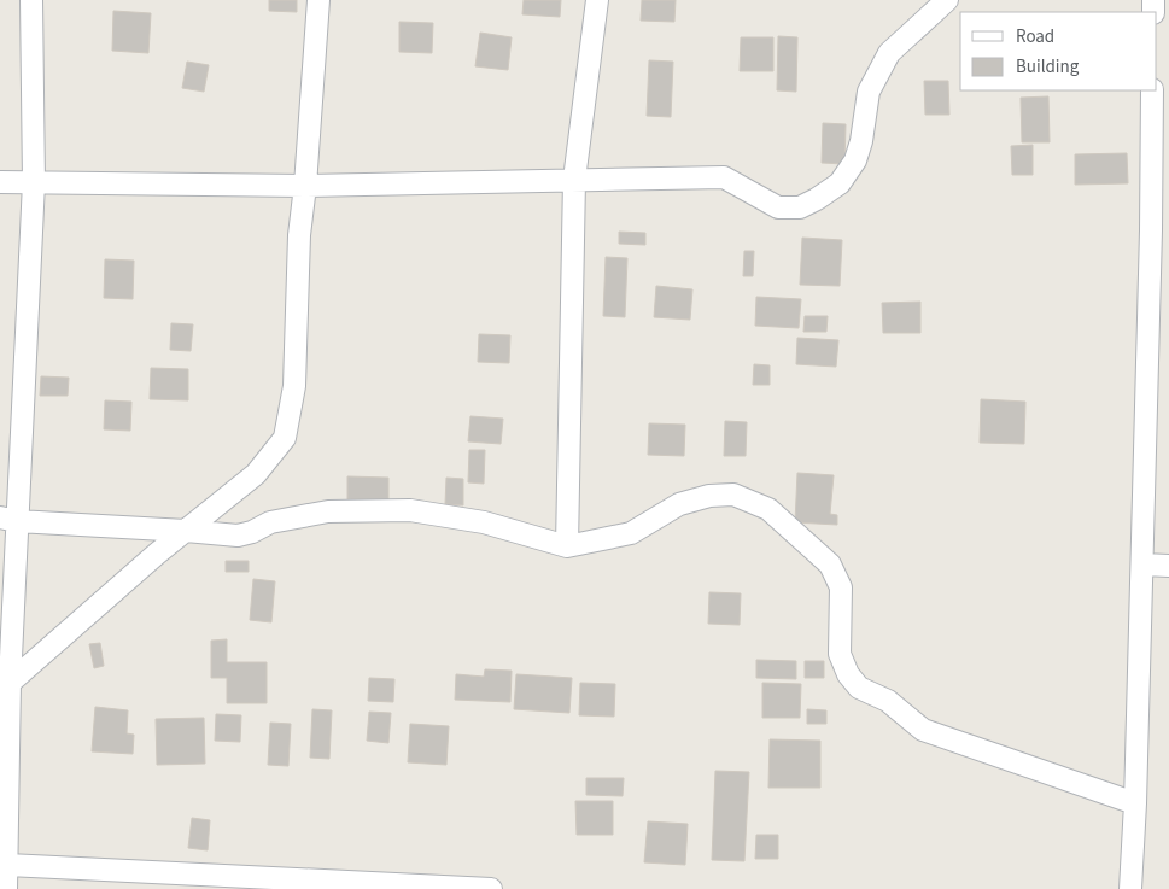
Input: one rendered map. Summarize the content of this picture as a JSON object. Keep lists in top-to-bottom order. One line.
{"legend":["Road","Building"]}
